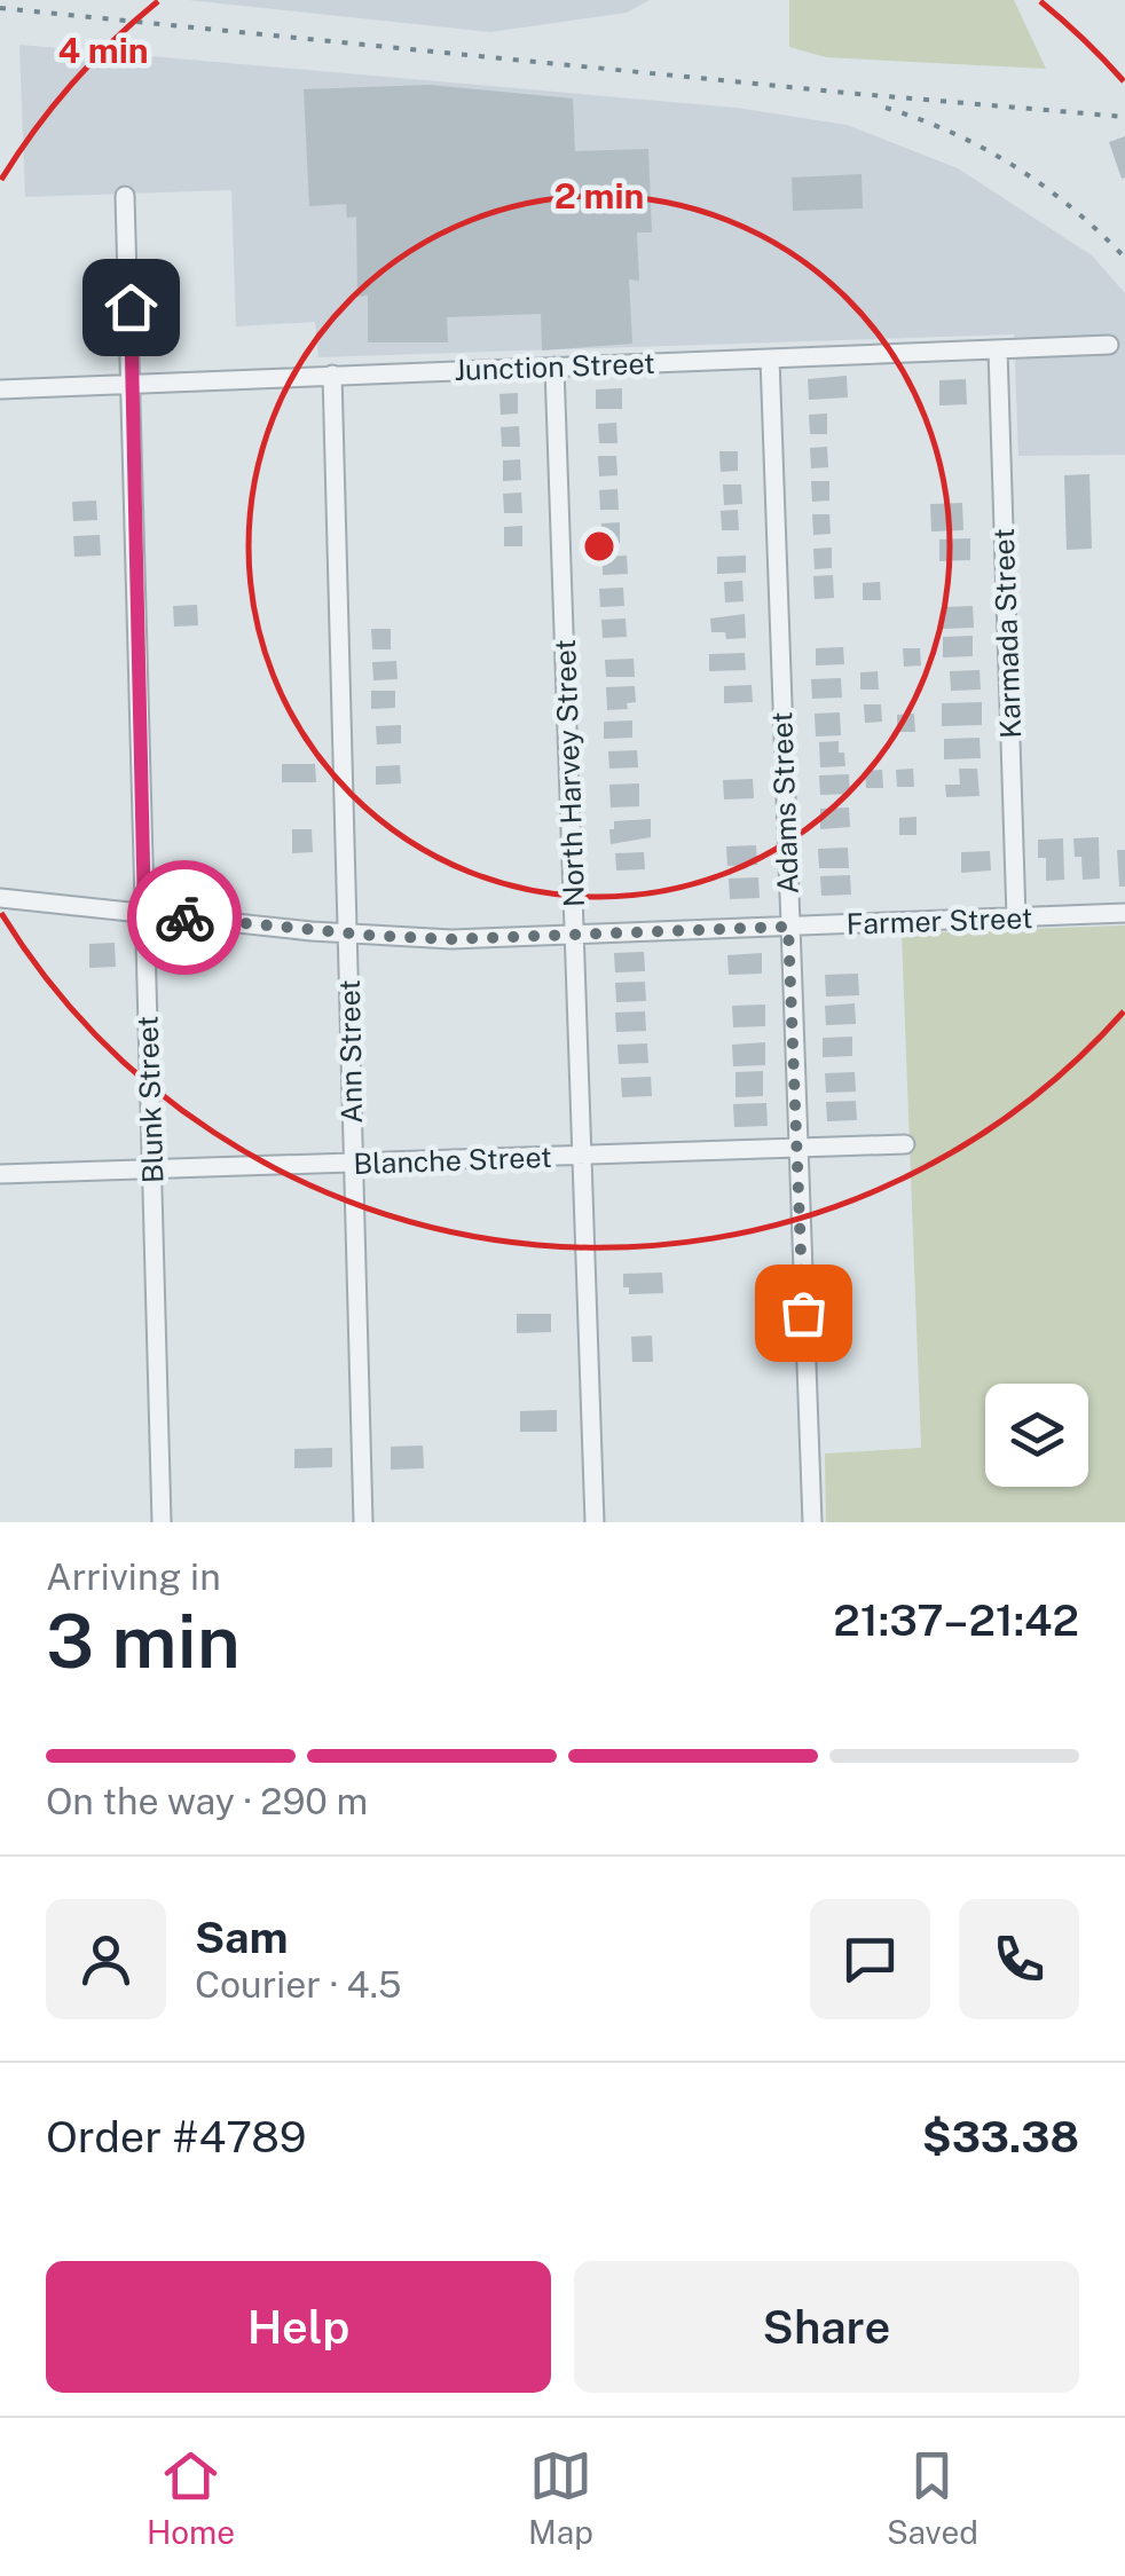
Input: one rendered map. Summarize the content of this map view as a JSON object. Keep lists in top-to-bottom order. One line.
{"streets":{"street":["Junction Street","Karmada Street","North Harvey Street","Adams Street","Farmer Street","Ann Street","Blunk Street","Blanche Street"]},"crossings":[["Junction Street","Karmada Street"],["Junction Street","North Harvey Street"],["Junction Street","Adams Street"],["Junction Street","Ann Street"],["Junction Street","Blunk Street"],["Karmada Street","Farmer Street"],["North Harvey Street","Farmer Street"],["North Harvey Street","Blanche Street"],["Adams Street","Farmer Street"],["Adams Street","Blanche Street"],["Farmer Street","Ann Street"],["Farmer Street","Blunk Street"],["Ann Street","Blanche Street"],["Blunk Street","Blanche Street"]],"page":{"heading":["3 min","Arriving in","21:37–21:42"],"panel":["Sam","Courier · 4.5","Order #4789","$33.38"],"bar":"On the way · 290 m","buttons":["Help","Share"],"tabs":["Home","Map","Saved"]},"rings":["4 min","2 min"]}
